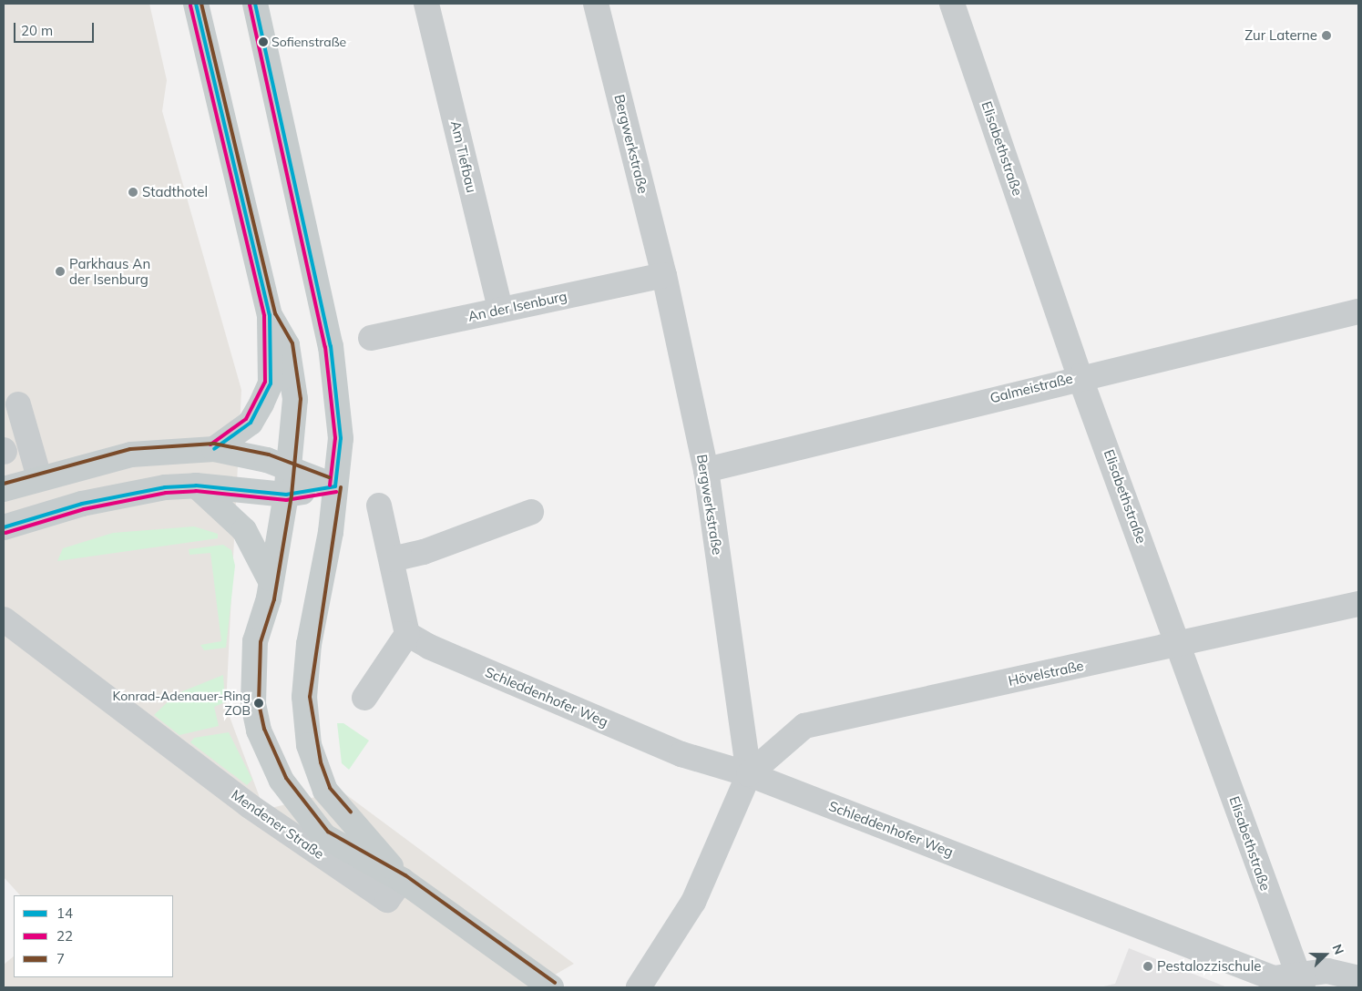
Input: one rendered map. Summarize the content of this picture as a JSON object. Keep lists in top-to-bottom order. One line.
{"streets":{"street":["Bergwerkstraße","Elisabethstraße","Am Tiefbau","An der Isenburg","Galmeistraße","Hövelstraße","Schleddenhofer Weg","Mendener Straße"]},"crossings":[["Bergwerkstraße","An der Isenburg"],["Bergwerkstraße","Galmeistraße"],["Bergwerkstraße","Hövelstraße"],["Bergwerkstraße","Schleddenhofer Weg"],["Elisabethstraße","Galmeistraße"],["Elisabethstraße","Hövelstraße"],["Elisabethstraße","Schleddenhofer Weg"],["Am Tiefbau","An der Isenburg"],["Hövelstraße","Schleddenhofer Weg"]],"places":["Zur Laterne","Sofienstraße","Stadthotel","Parkhaus An der Isenburg","Konrad-Adenauer-Ring ZOB","Pestalozzischule"],"lines":["transit line 14","transit line 7","transit line 22"],"legend":["14","22","7"],"scale_bar":"20 m","north":"right"}
